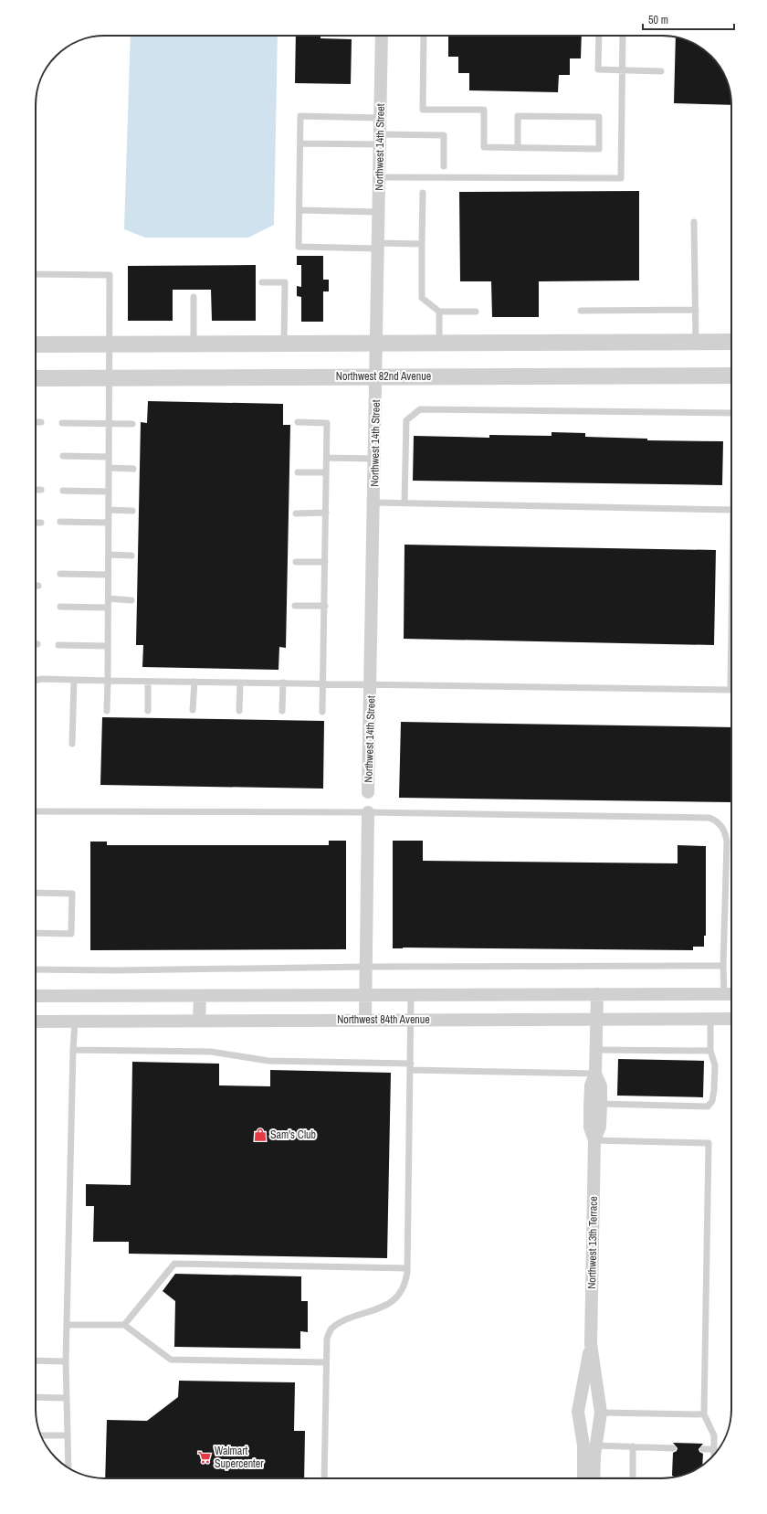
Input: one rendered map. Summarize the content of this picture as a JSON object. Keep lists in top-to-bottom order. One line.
{"streets":{"street":["Northwest 14th Street","Northwest 82nd Avenue","Northwest 84th Avenue","Northwest 13th Terrace"]},"crossings":[["Northwest 14th Street","Northwest 82nd Avenue"],["Northwest 84th Avenue","Northwest 13th Terrace"]],"places":{"shop":["Sam's Club"],"supermarket":["Walmart Supercenter"]},"scale_bar":"50 m"}
